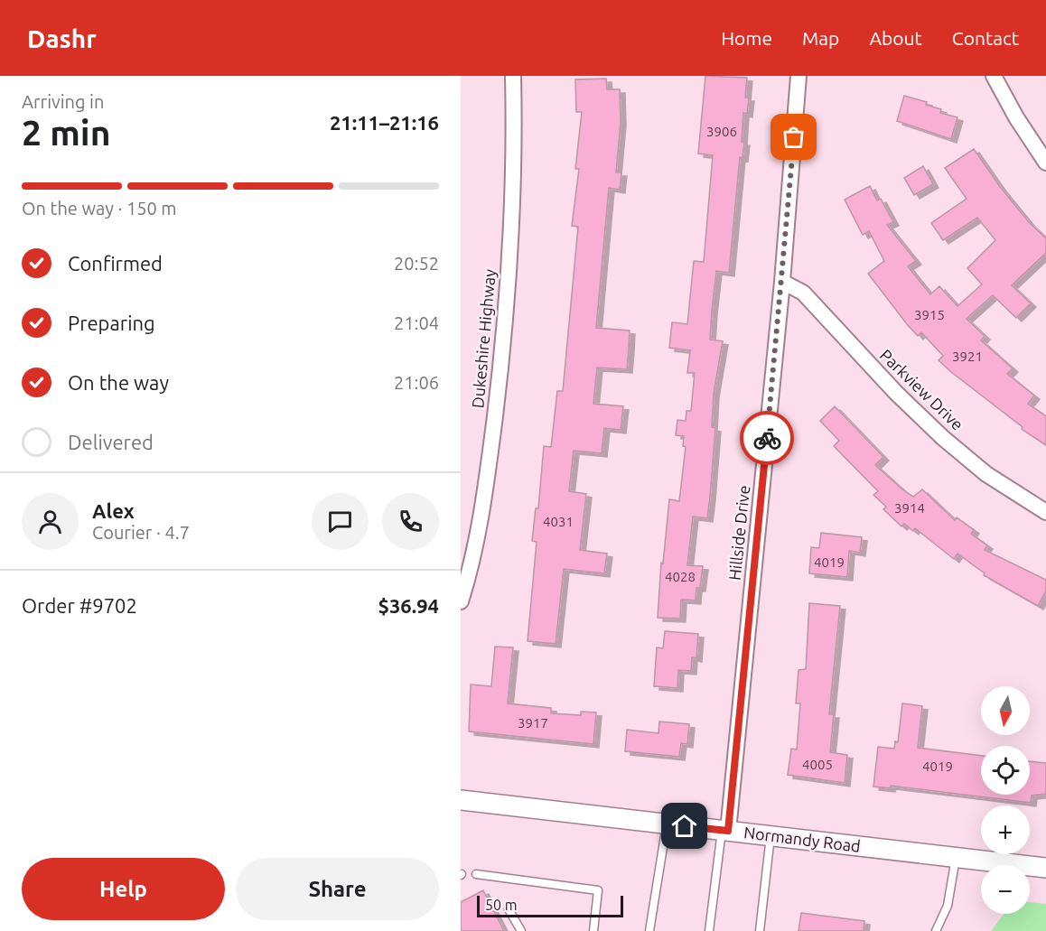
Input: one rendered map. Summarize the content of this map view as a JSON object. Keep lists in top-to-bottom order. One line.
{"streets":{"street":["Dukeshire Highway","Parkview Drive","Hillside Drive","Normandy Road"]},"crossings":[["Parkview Drive","Hillside Drive"],["Hillside Drive","Normandy Road"]],"house_numbers":["3906","3915","3921","3914","4031","4019","4028","3917","4005","4019"],"scale_bar":"50 m","north":"bottom","page":{"header":"Dashr","nav":["Home","Map","About","Contact"],"heading":["2 min","Arriving in","21:11–21:16"],"panel":["Alex","Courier · 4.7","Order #9702","$36.94"],"bar":"On the way · 150 m","list":[["Confirmed","20:52"],["Preparing","21:04"],["On the way","21:06"],"Delivered"],"map_buttons":["+","−"],"buttons":["Help","Share"],"scale":"50 m"}}
